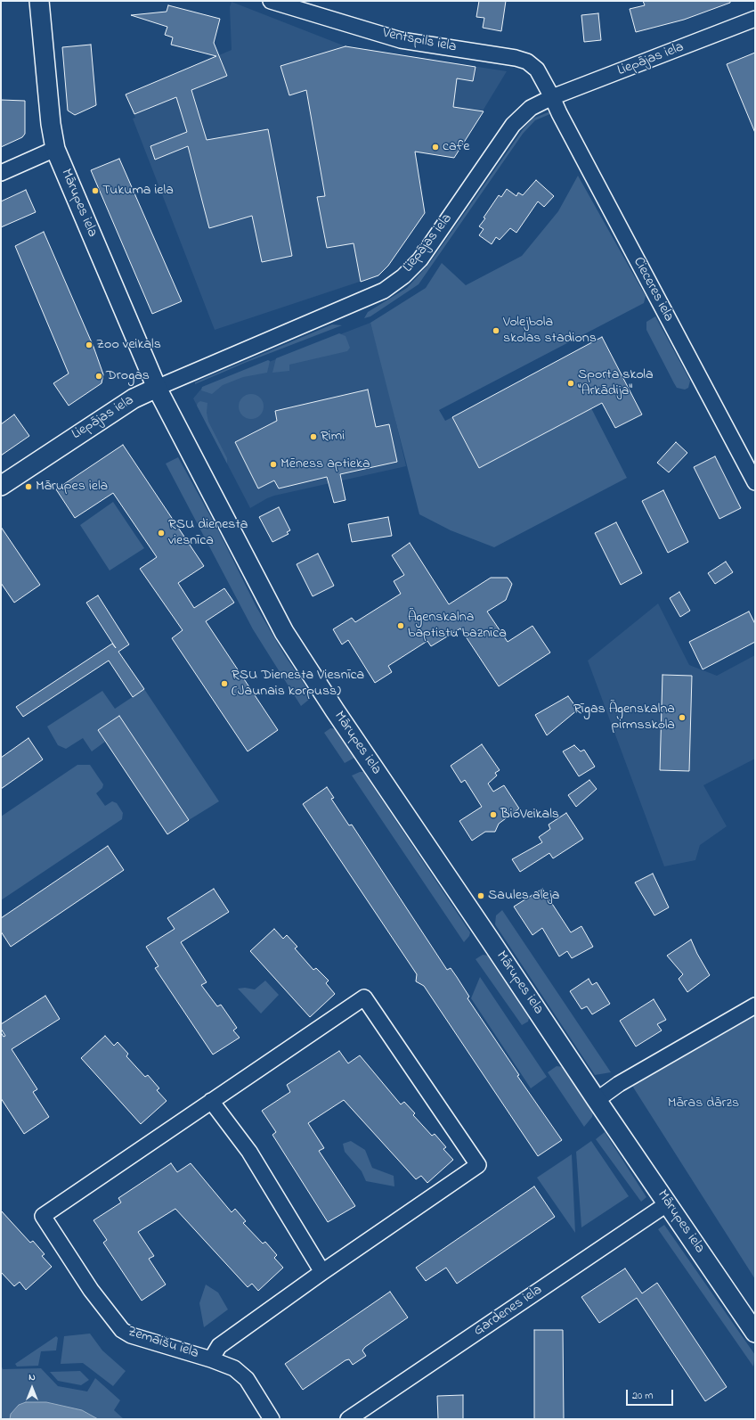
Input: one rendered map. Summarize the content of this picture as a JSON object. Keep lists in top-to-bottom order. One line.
{"streets":{"street":["Ventspils iela","Liepājas iela","Mārupes iela","Cieceres iela","Gardenes iela","Zemaišu iela"]},"crossings":[["Ventspils iela","Liepājas iela"],["Ventspils iela","Cieceres iela"],["Liepājas iela","Mārupes iela"],["Liepājas iela","Cieceres iela"],["Mārupes iela","Gardenes iela"]],"parks":["Māras dārzs"],"places":["cafe","Tukuma iela","Volejbola skolas stadions","Zoo veikals","Drogas","Sporta skola \"Arkādija\"","Rimi","Mēness aptieka","Mārupes iela","RSU dienesta viesnīca","Āgenskalna baptistu baznīca","RSU Dienesta Viesnīca (Jaunais korpuss)","Rīgas Āgenskalna pirmsskola","BioVeikals","Saules aleja"],"scale_bar":"20 m","north":"top"}
